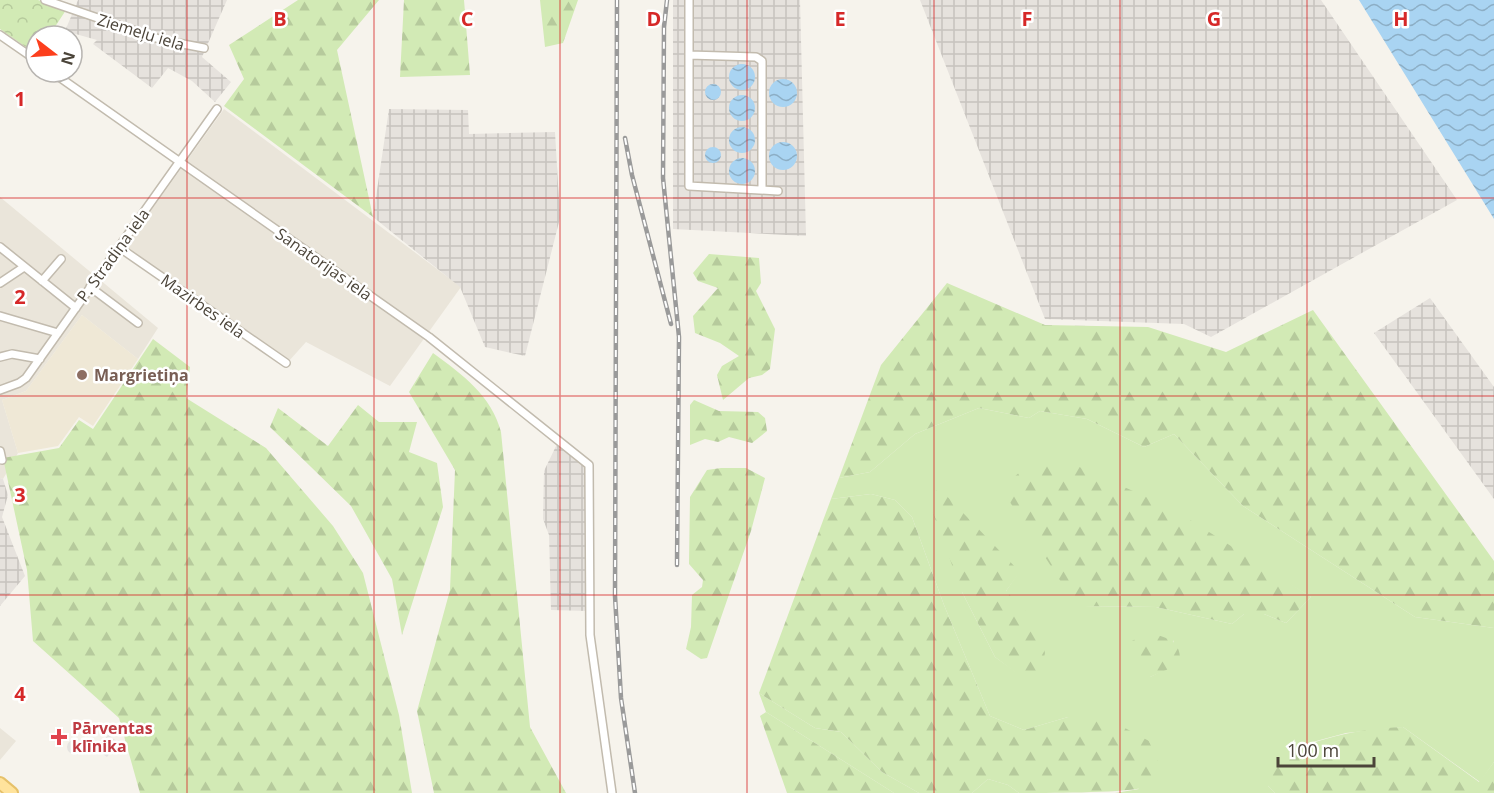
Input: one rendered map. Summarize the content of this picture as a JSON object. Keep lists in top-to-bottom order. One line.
{"streets":{"street":["Ziemeļu iela","P. Stradiņa iela","Sanatorijas iela","Mazirbes iela"]},"crossings":[["P. Stradiņa iela","Sanatorijas iela"],["P. Stradiņa iela","Mazirbes iela"]],"places":{"other":["Margrietiņa"],"health":["Pārventas klīnika"]},"scale_bar":"100 m","north":"right","grid":{"columns":["B","C","D","E","F","G","H"],"rows":["1","2","3","4"]}}
